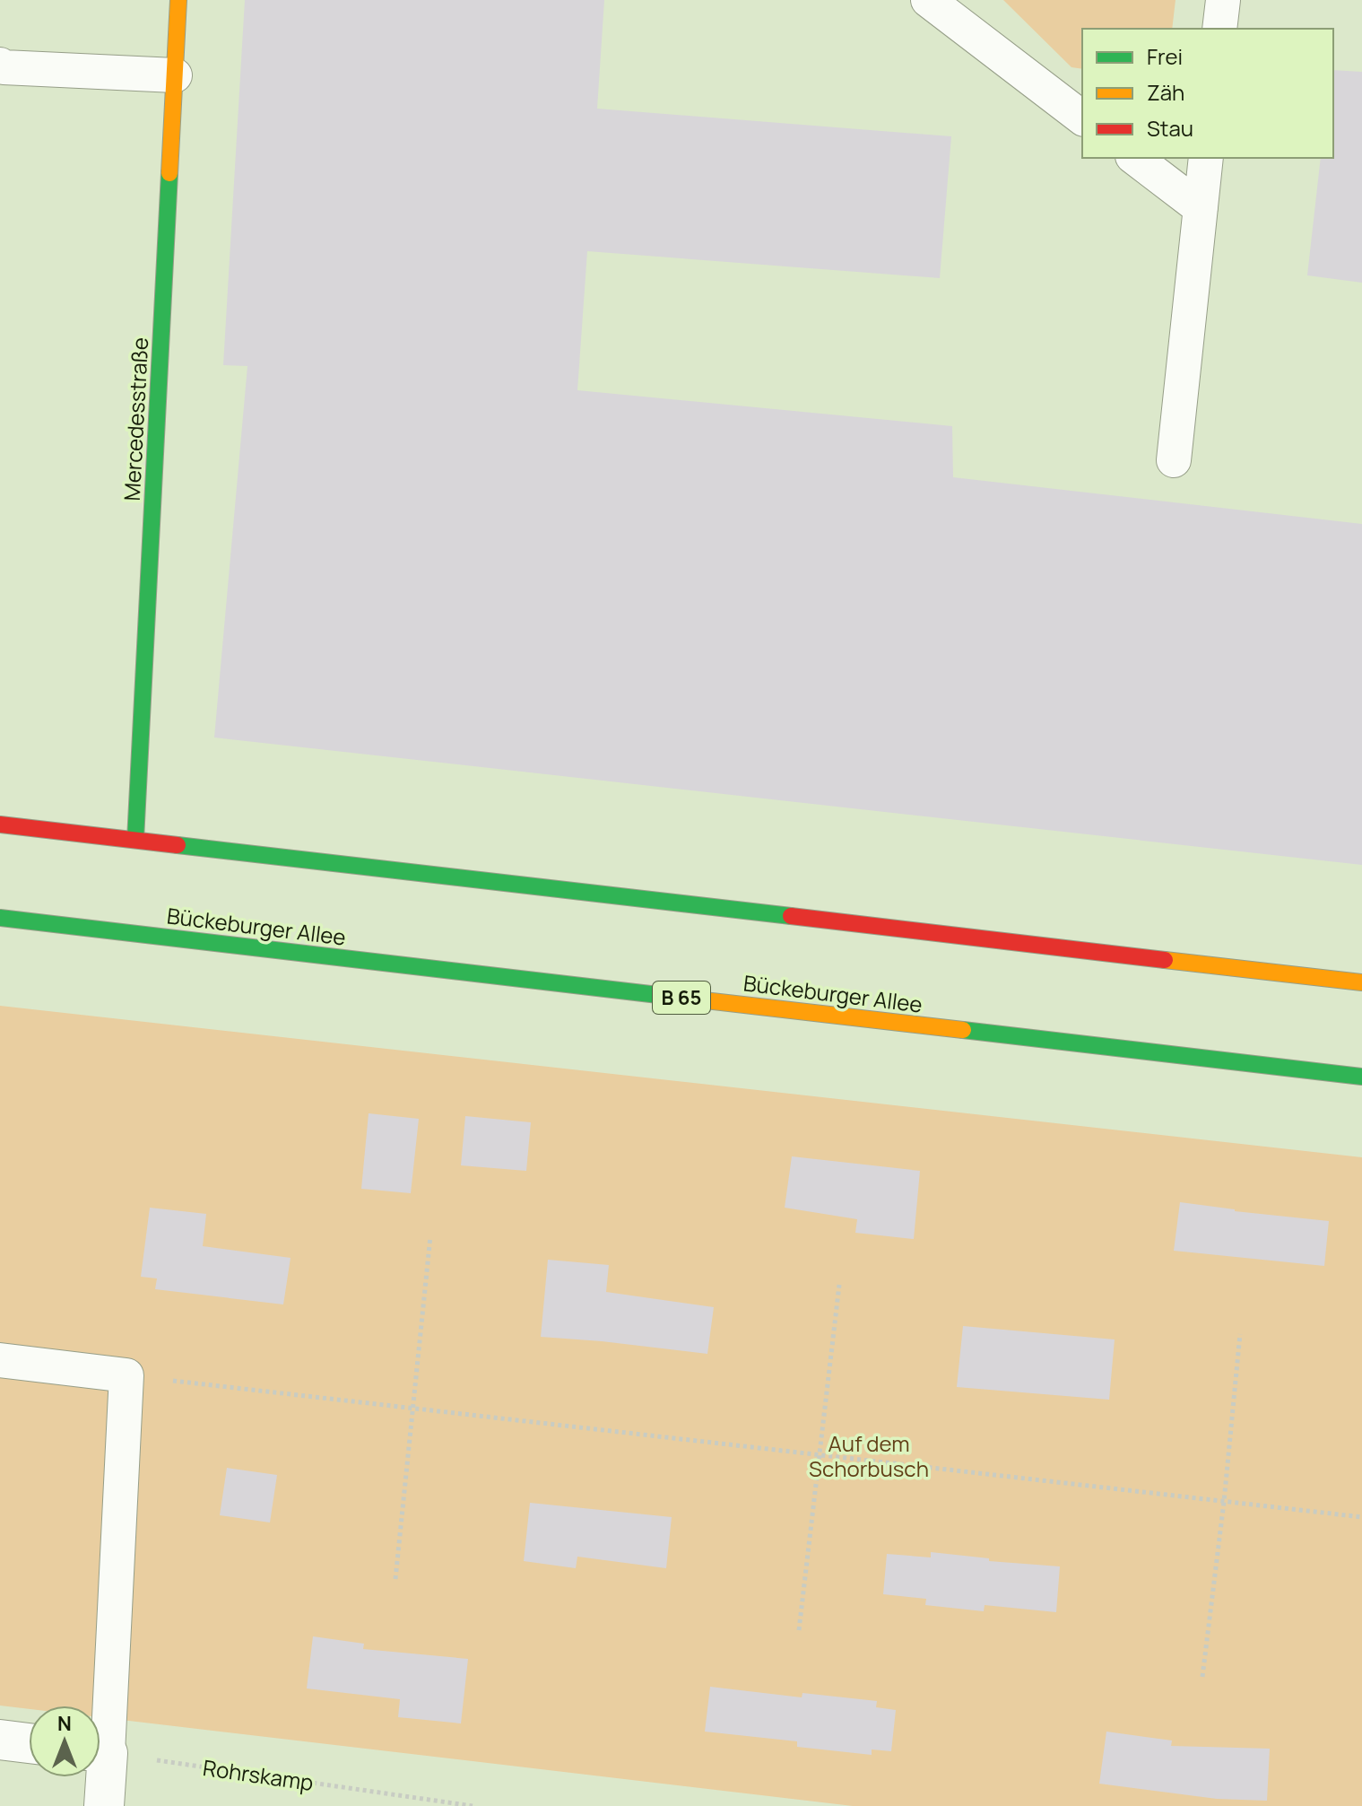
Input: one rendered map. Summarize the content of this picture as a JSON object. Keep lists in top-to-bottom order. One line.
{"streets":{"main road":["Mercedesstraße","Bückeburger Allee","B 65"],"path":["Rohrskamp"]},"parks":["Auf dem Schorbusch"],"legend":["Frei","Zäh","Stau"],"north":"top"}
